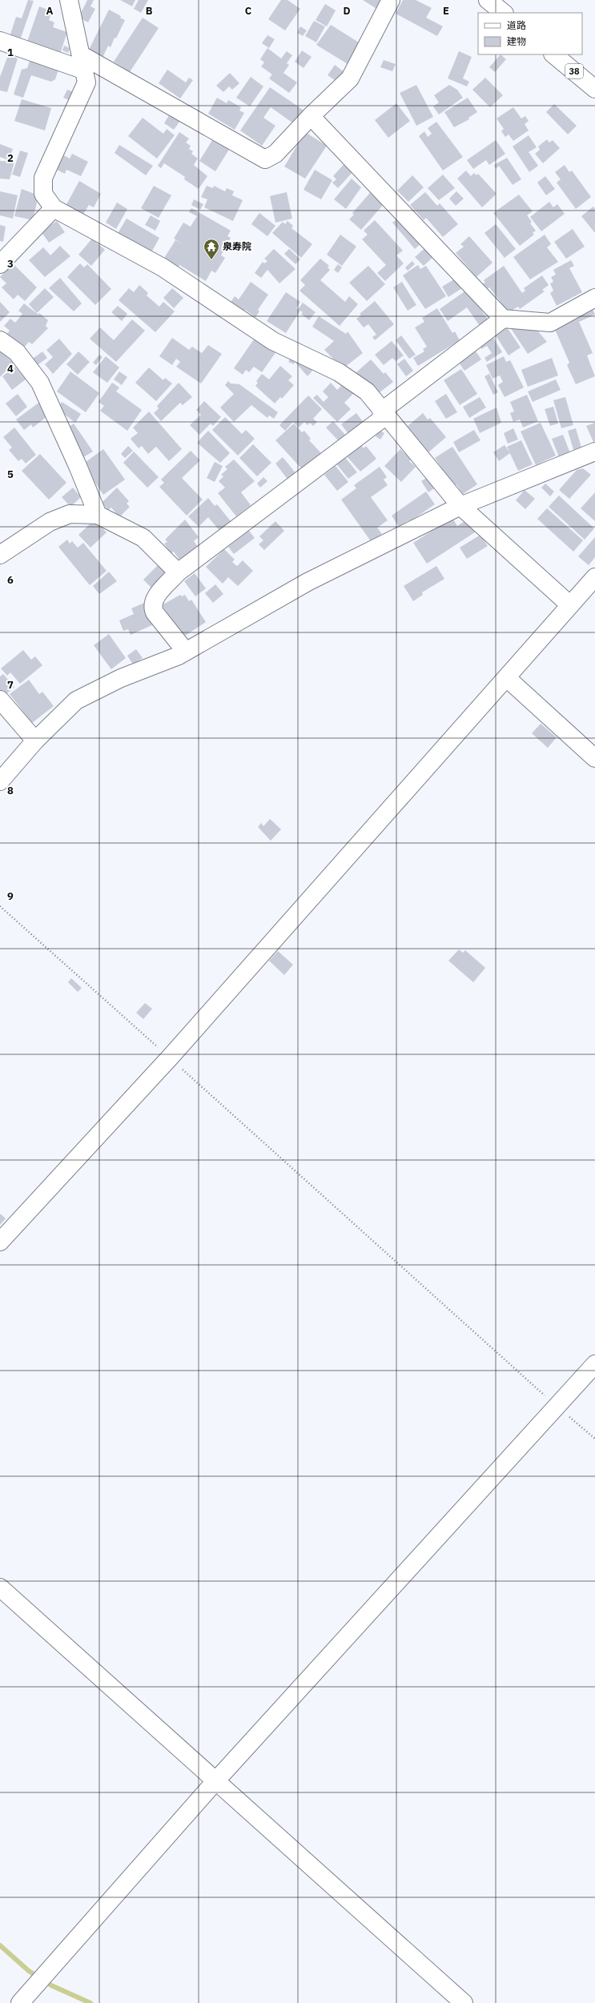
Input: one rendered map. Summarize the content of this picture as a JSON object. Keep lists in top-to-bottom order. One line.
{"streets":{"street":["38"]},"places":{"temple":["泉寿院"]},"legend":["道路","建物"],"grid":{"columns":["A","B","C","D","E"],"rows":["1","2","3","4","5","6","7","8","9"]}}
